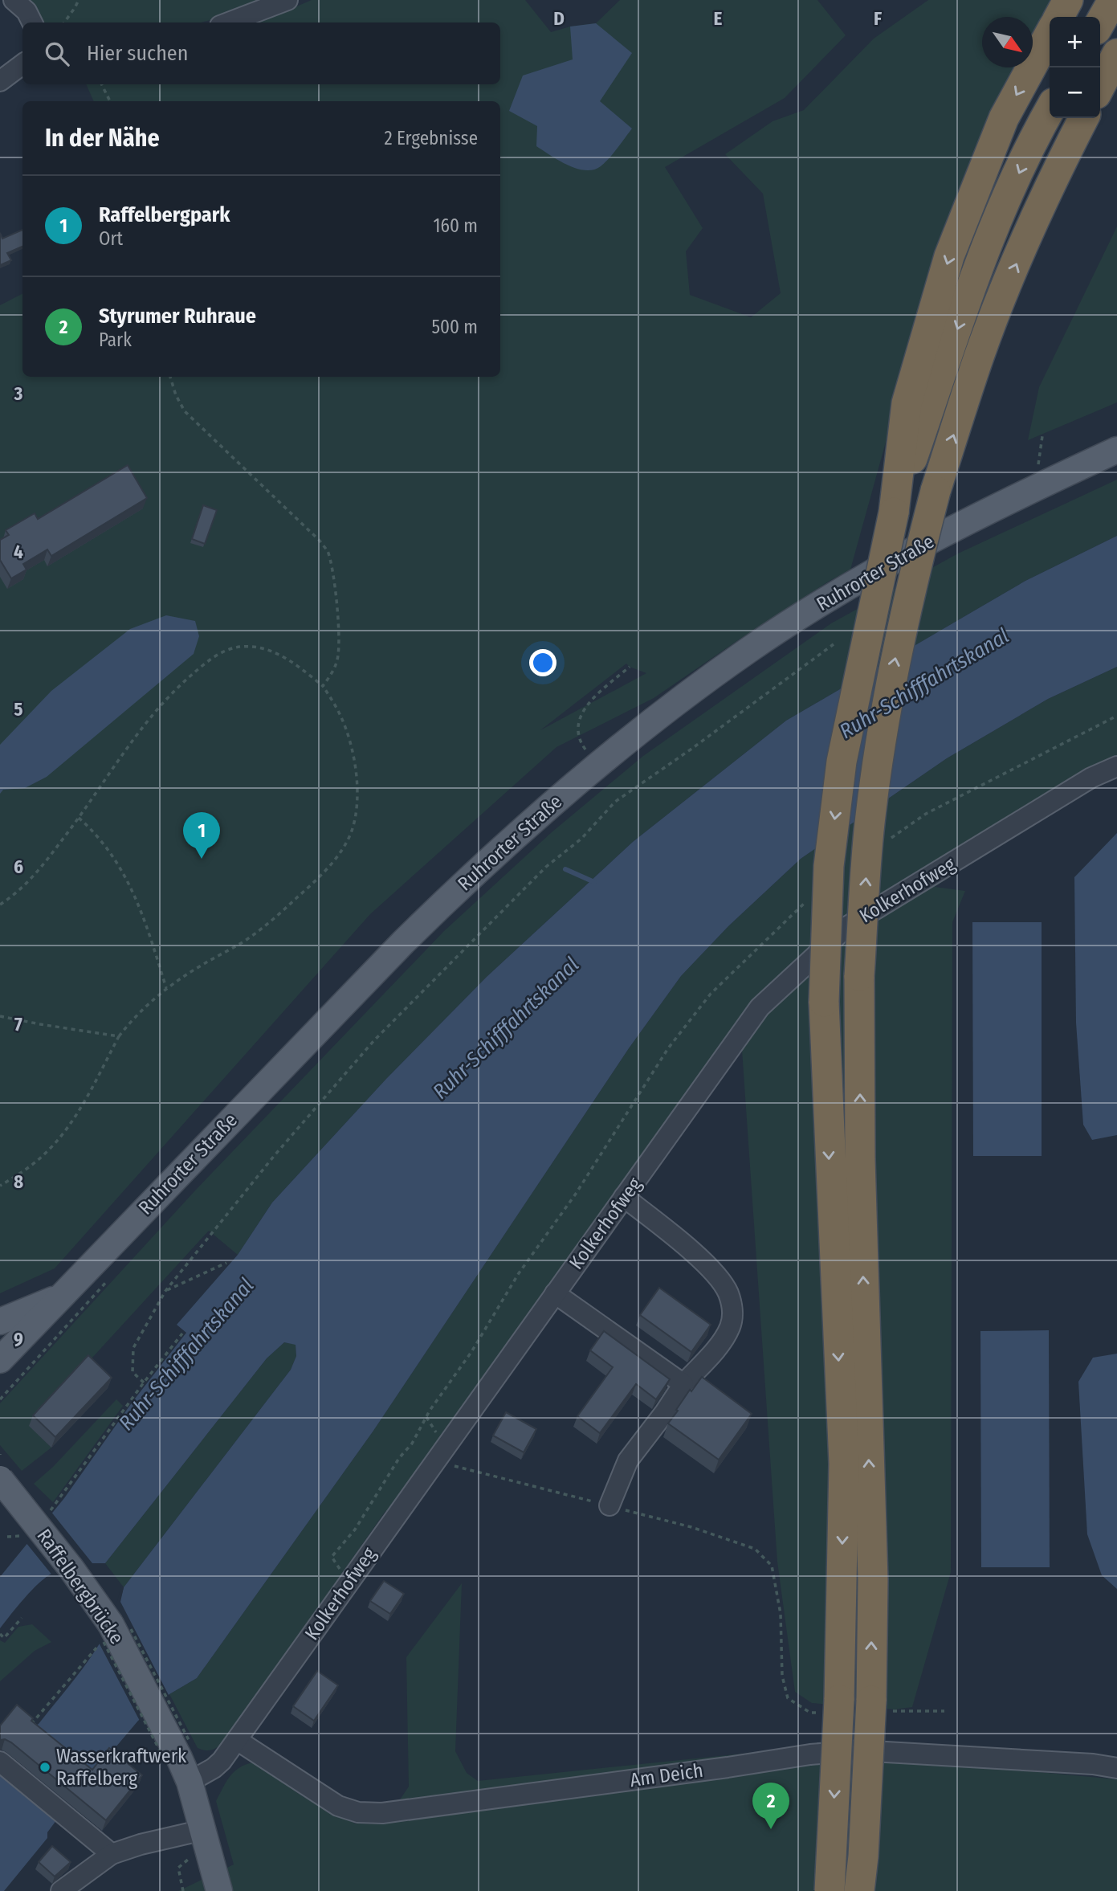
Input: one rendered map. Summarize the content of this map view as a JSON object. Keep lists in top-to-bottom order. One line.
{"streets":{"main road":["Ruhrorter Straße","Raffelbergbrücke"],"street":["Kolkerhofweg","Am Deich"]},"crossings":[["Kolkerhofweg","Raffelbergbrücke"],["Kolkerhofweg","Am Deich"]],"water":["Ruhr-Schifffahrtskanal"],"places":["Wasserkraftwerk Raffelberg"],"north":"bottom right","page":{"map_buttons":["+","−"],"search":"Hier suchen","heading":["In der Nähe","2 Ergebnisse"],"list":[{"mark":"1","name":"Raffelbergpark","note":"Ort","value":"160 m"},{"mark":"2","name":"Styrumer Ruhraue","note":"Park","value":"500 m"}],"pins":["1","2"]},"grid":{"columns":["D","E","F"],"rows":["3","4","5","6","7","8","9"]}}
